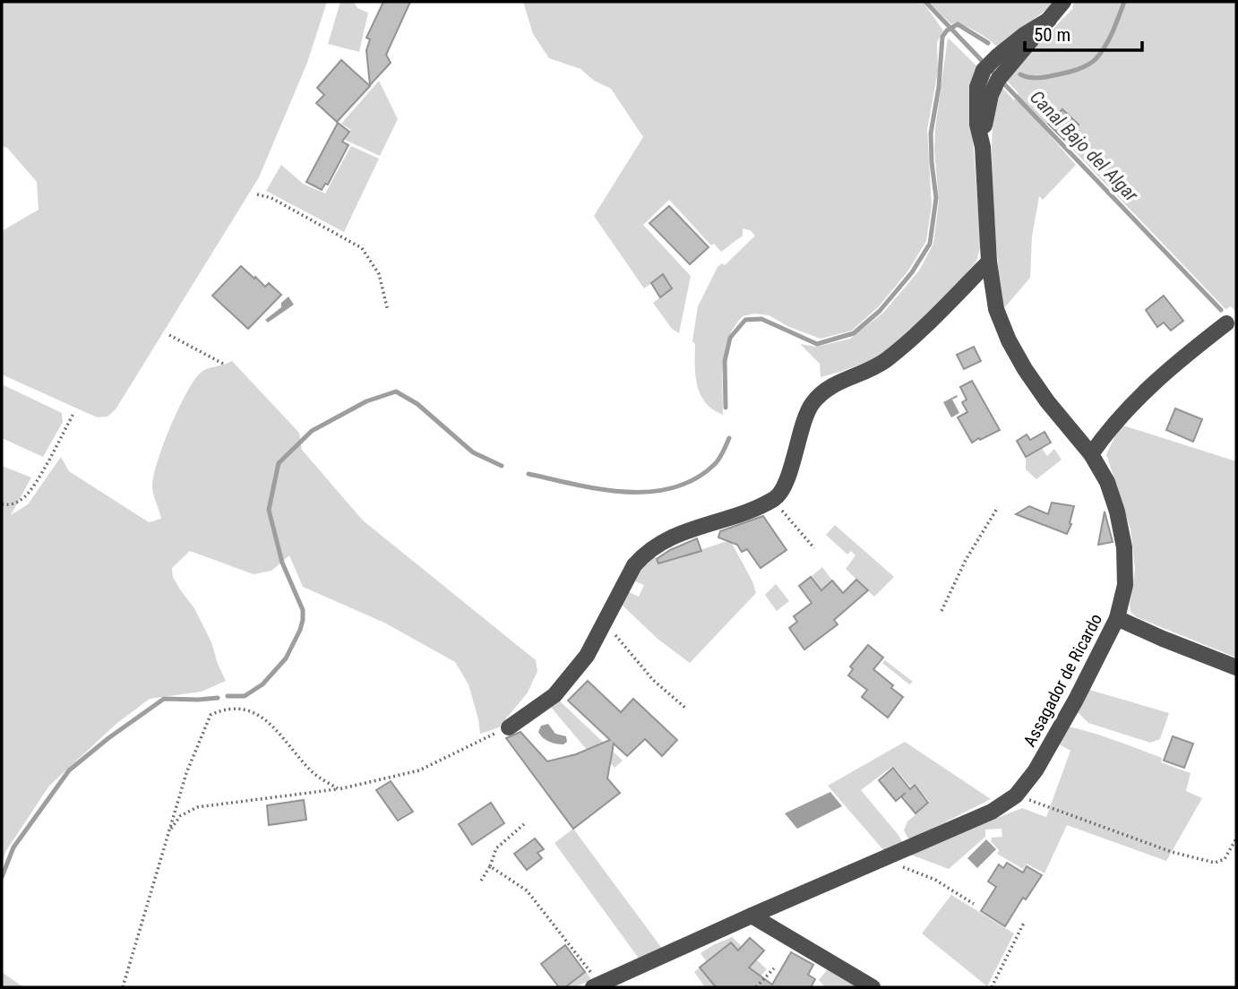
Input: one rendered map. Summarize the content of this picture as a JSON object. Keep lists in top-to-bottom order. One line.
{"streets":{"street":["Assagador de Ricardo"]},"water":["Canal Bajo del Algar"],"scale_bar":"50 m"}
